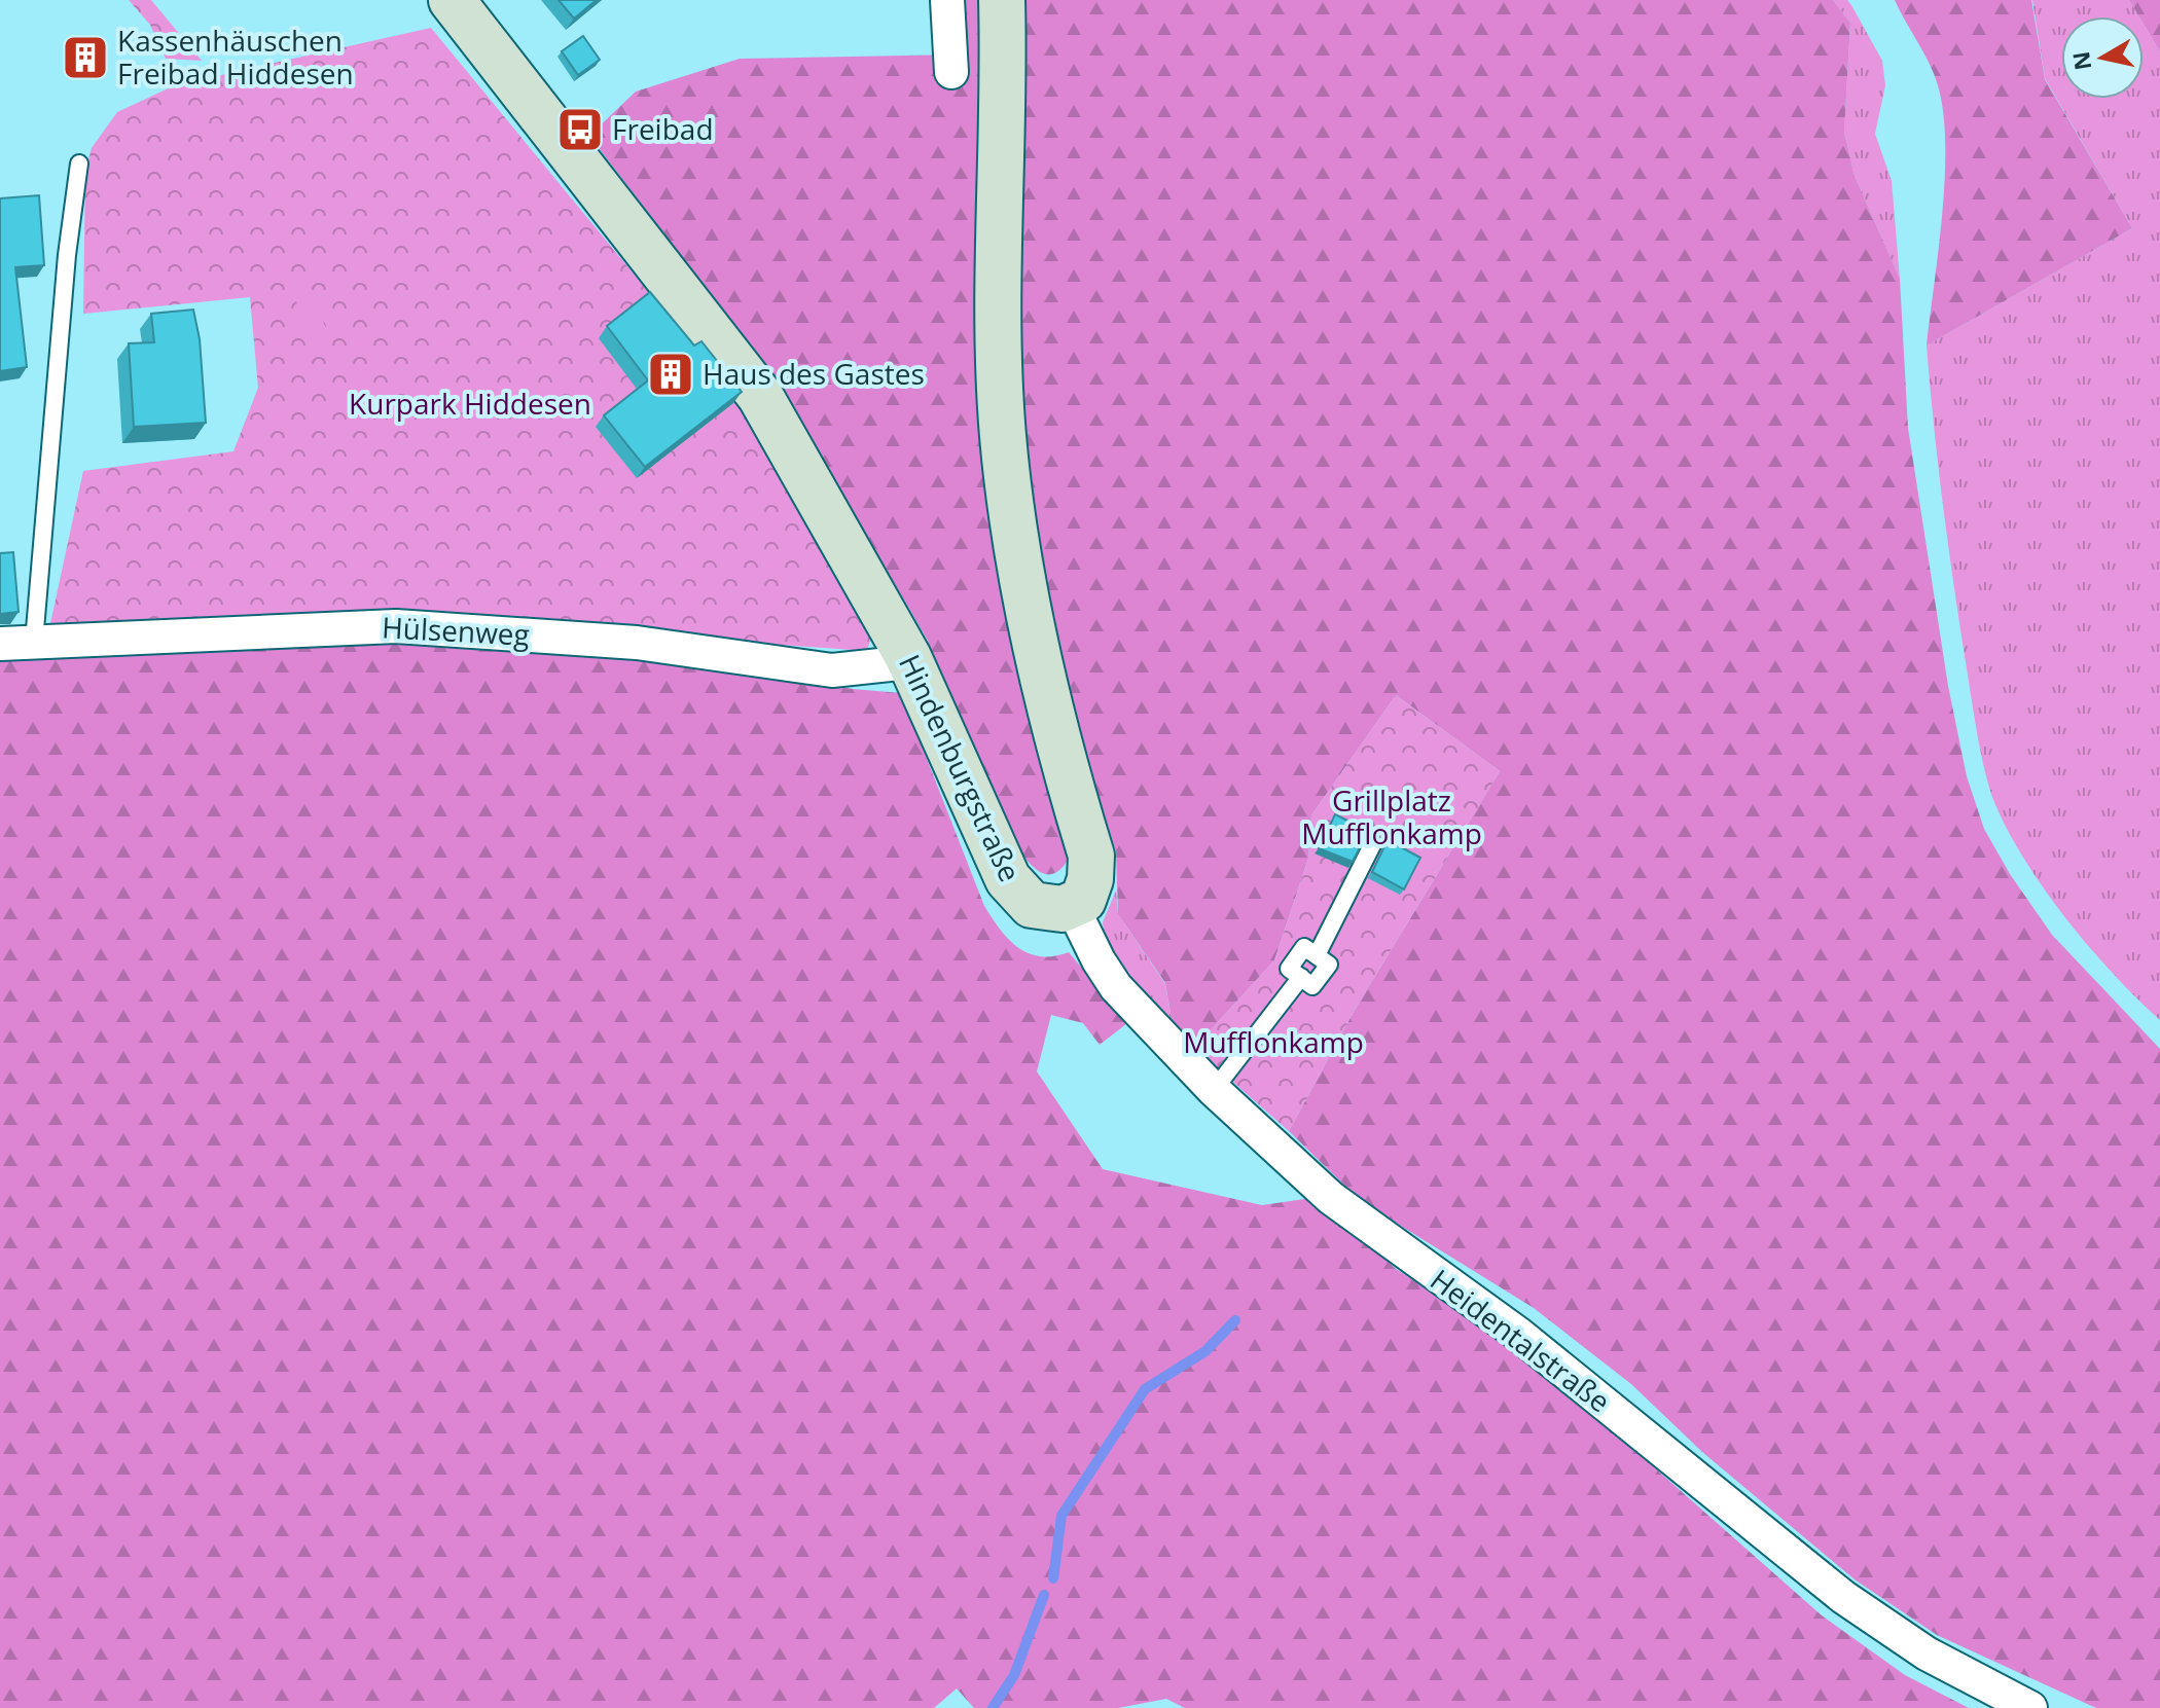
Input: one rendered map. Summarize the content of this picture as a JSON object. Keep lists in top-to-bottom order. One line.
{"streets":{"main road":["Hindenburgstraße"],"street":["Hülsenweg","Heidentalstraße"]},"crossings":[["Hülsenweg","Hindenburgstraße"],["Hindenburgstraße","Heidentalstraße"]],"parks":["Kurpark Hiddesen","Grillplatz Mufflonkamp","Mufflonkamp"],"places":{"building":["Kassenhäuschen Freibad Hiddesen","Haus des Gastes"],"bus stop":["Freibad"]},"north":"left"}
